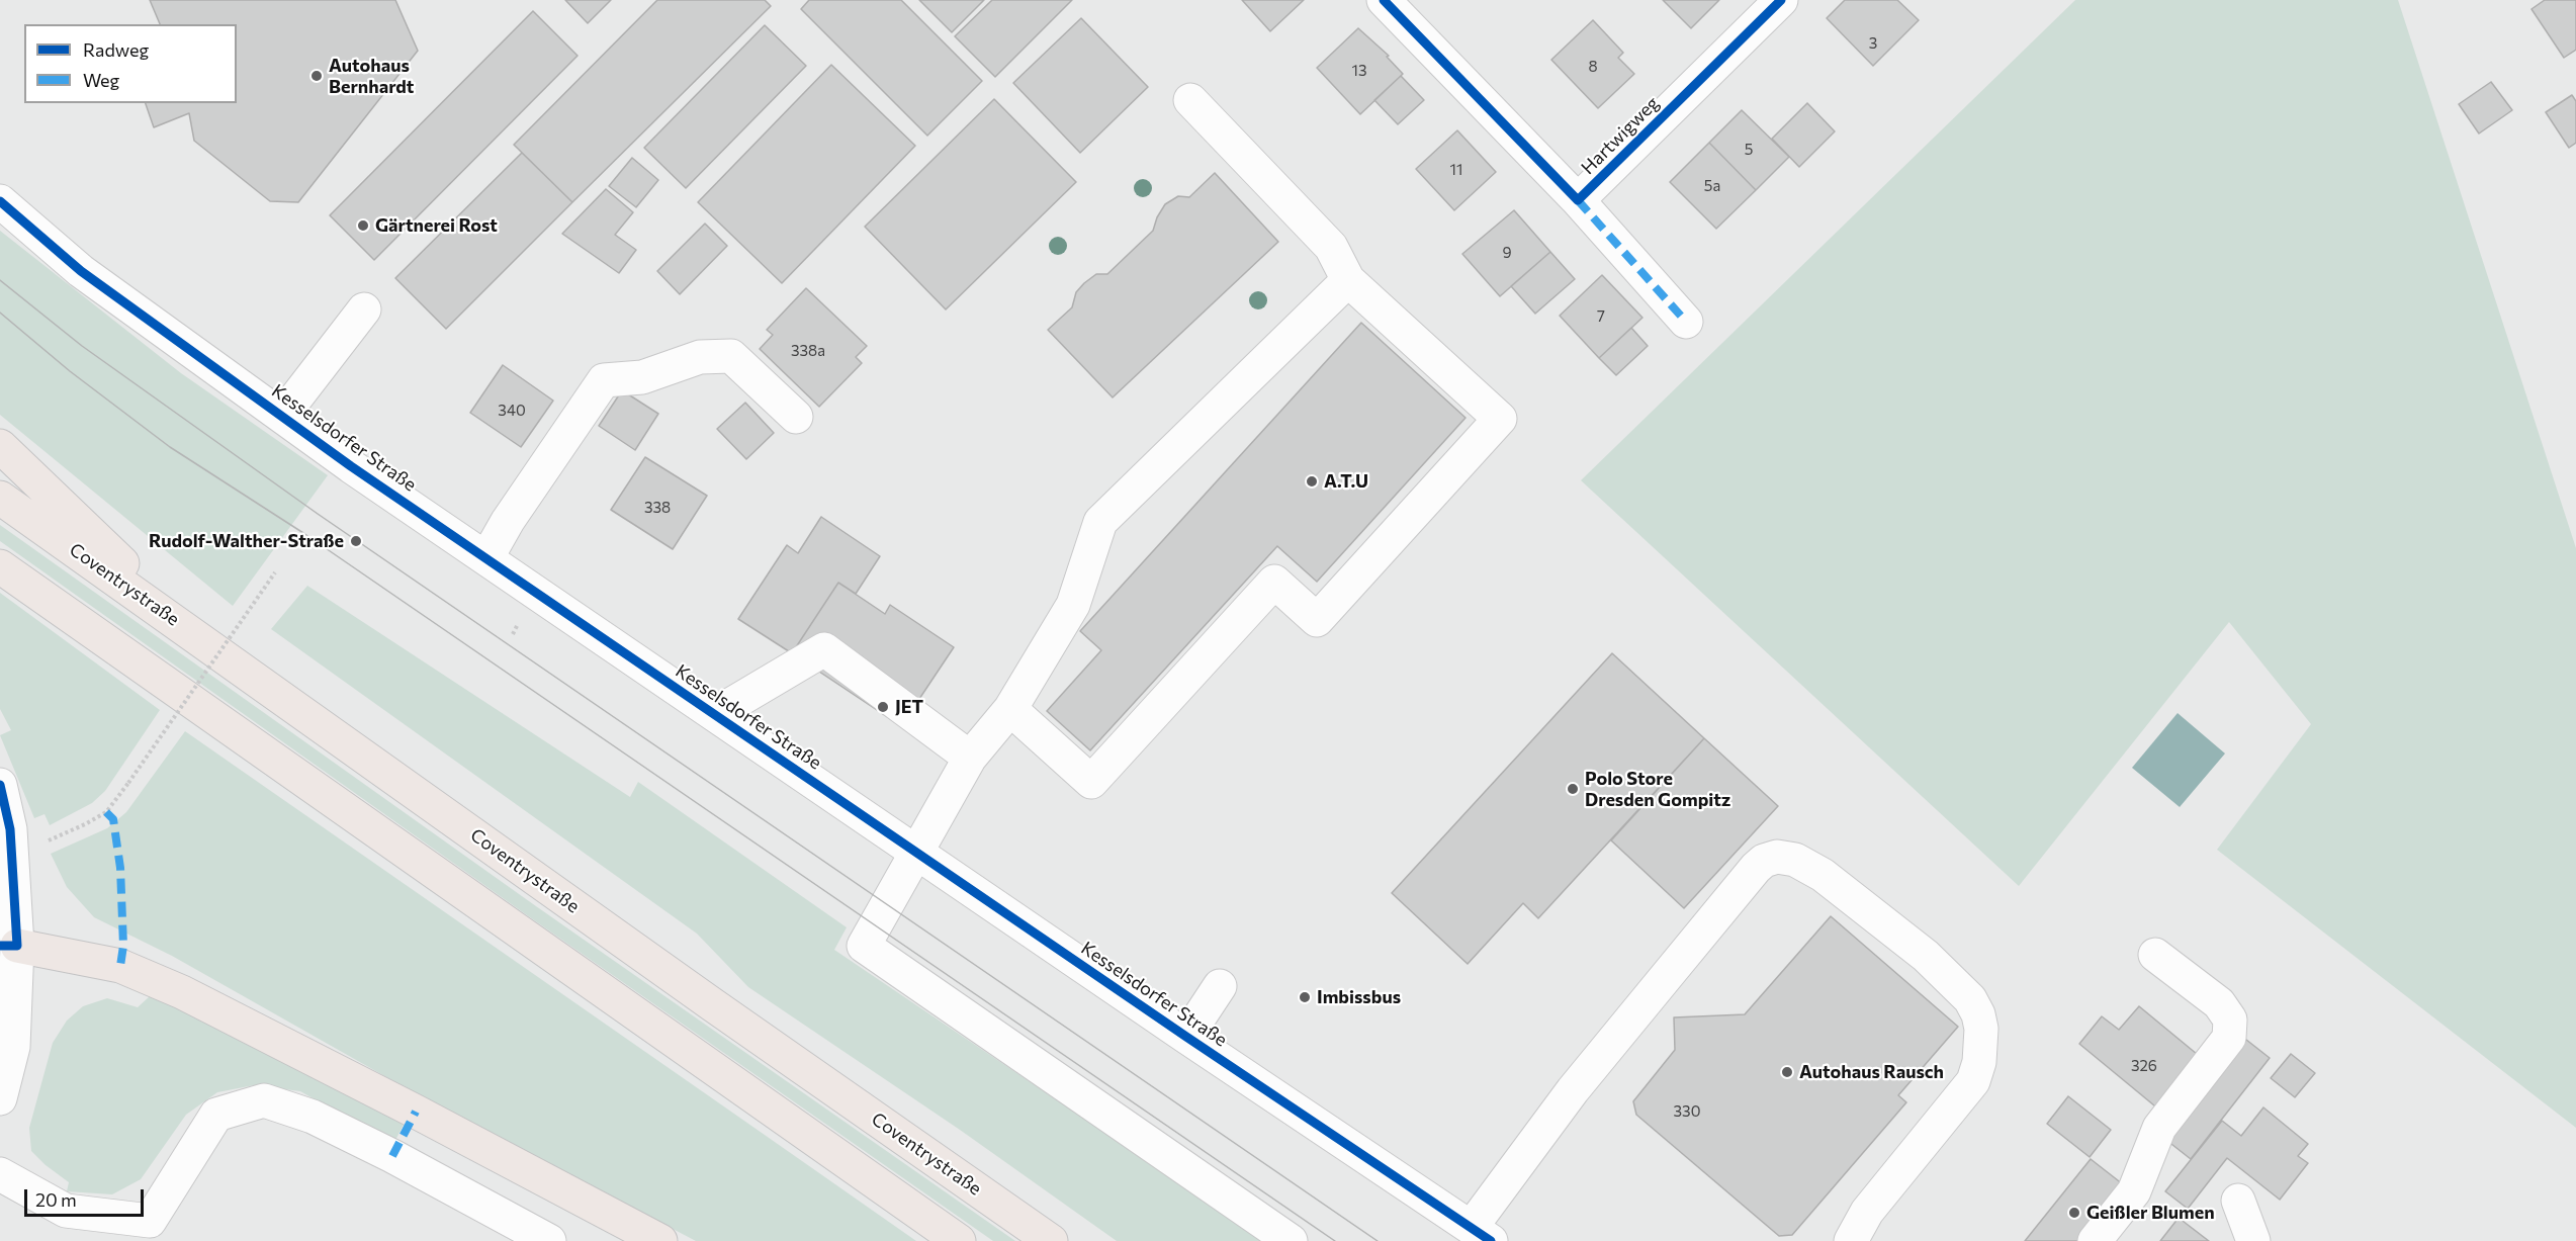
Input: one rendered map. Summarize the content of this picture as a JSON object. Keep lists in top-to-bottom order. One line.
{"streets":{"highway":["Coventrystraße"],"street":["Hartwigweg","Kesselsdorfer Straße"]},"places":["Autohaus Bernhardt","Gärtnerei Rost","A.T.U","Rudolf-Walther-Straße","JET","Polo Store Dresden Gompitz","Imbissbus","Autohaus Rausch","Geißler Blumen"],"house_numbers":["3","8","13","5","11","5a","9","7","338a","340","338","326","330"],"legend":["Radweg","Weg"],"scale_bar":"20 m"}
